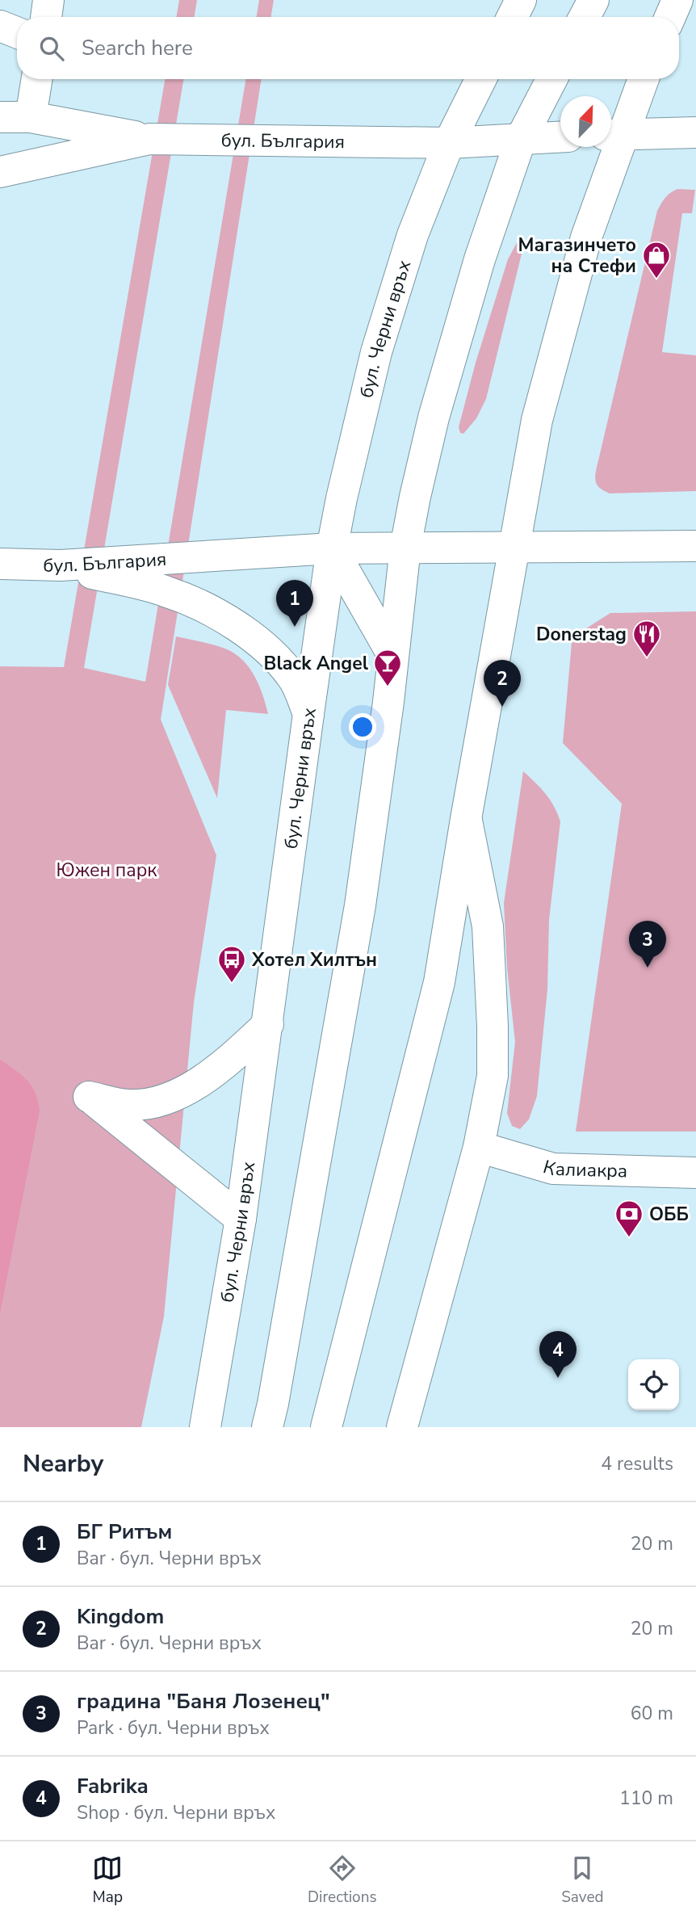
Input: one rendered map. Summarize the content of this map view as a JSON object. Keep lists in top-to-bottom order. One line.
{"streets":{"main road":["бул. България","бул. Черни връх","Калиакра"]},"crossings":[["бул. България","бул. Черни връх"]],"parks":["Южен парк"],"places":{"shop":["Магазинчето на Стефи"],"restaurant":["Donerstag"],"bar":["Black Angel"],"bus stop":["Хотел Хилтън"],"bank":["ОББ"]},"north":"top right","page":{"search":"Search here","pins":["1","2","3","4"],"heading":["Nearby","4 results"],"list":[{"mark":"1","name":"БГ Ритъм","note":"Bar · бул. Черни връх","value":"20 m"},{"mark":"2","name":"Kingdom","note":"Bar · бул. Черни връх","value":"20 m"},{"mark":"3","name":"градина \"Баня Лозенец\"","note":"Park · бул. Черни връх","value":"60 m"},{"mark":"4","name":"Fabrika","note":"Shop · бул. Черни връх","value":"110 m"}],"nav":["Map","Directions","Saved"]}}
